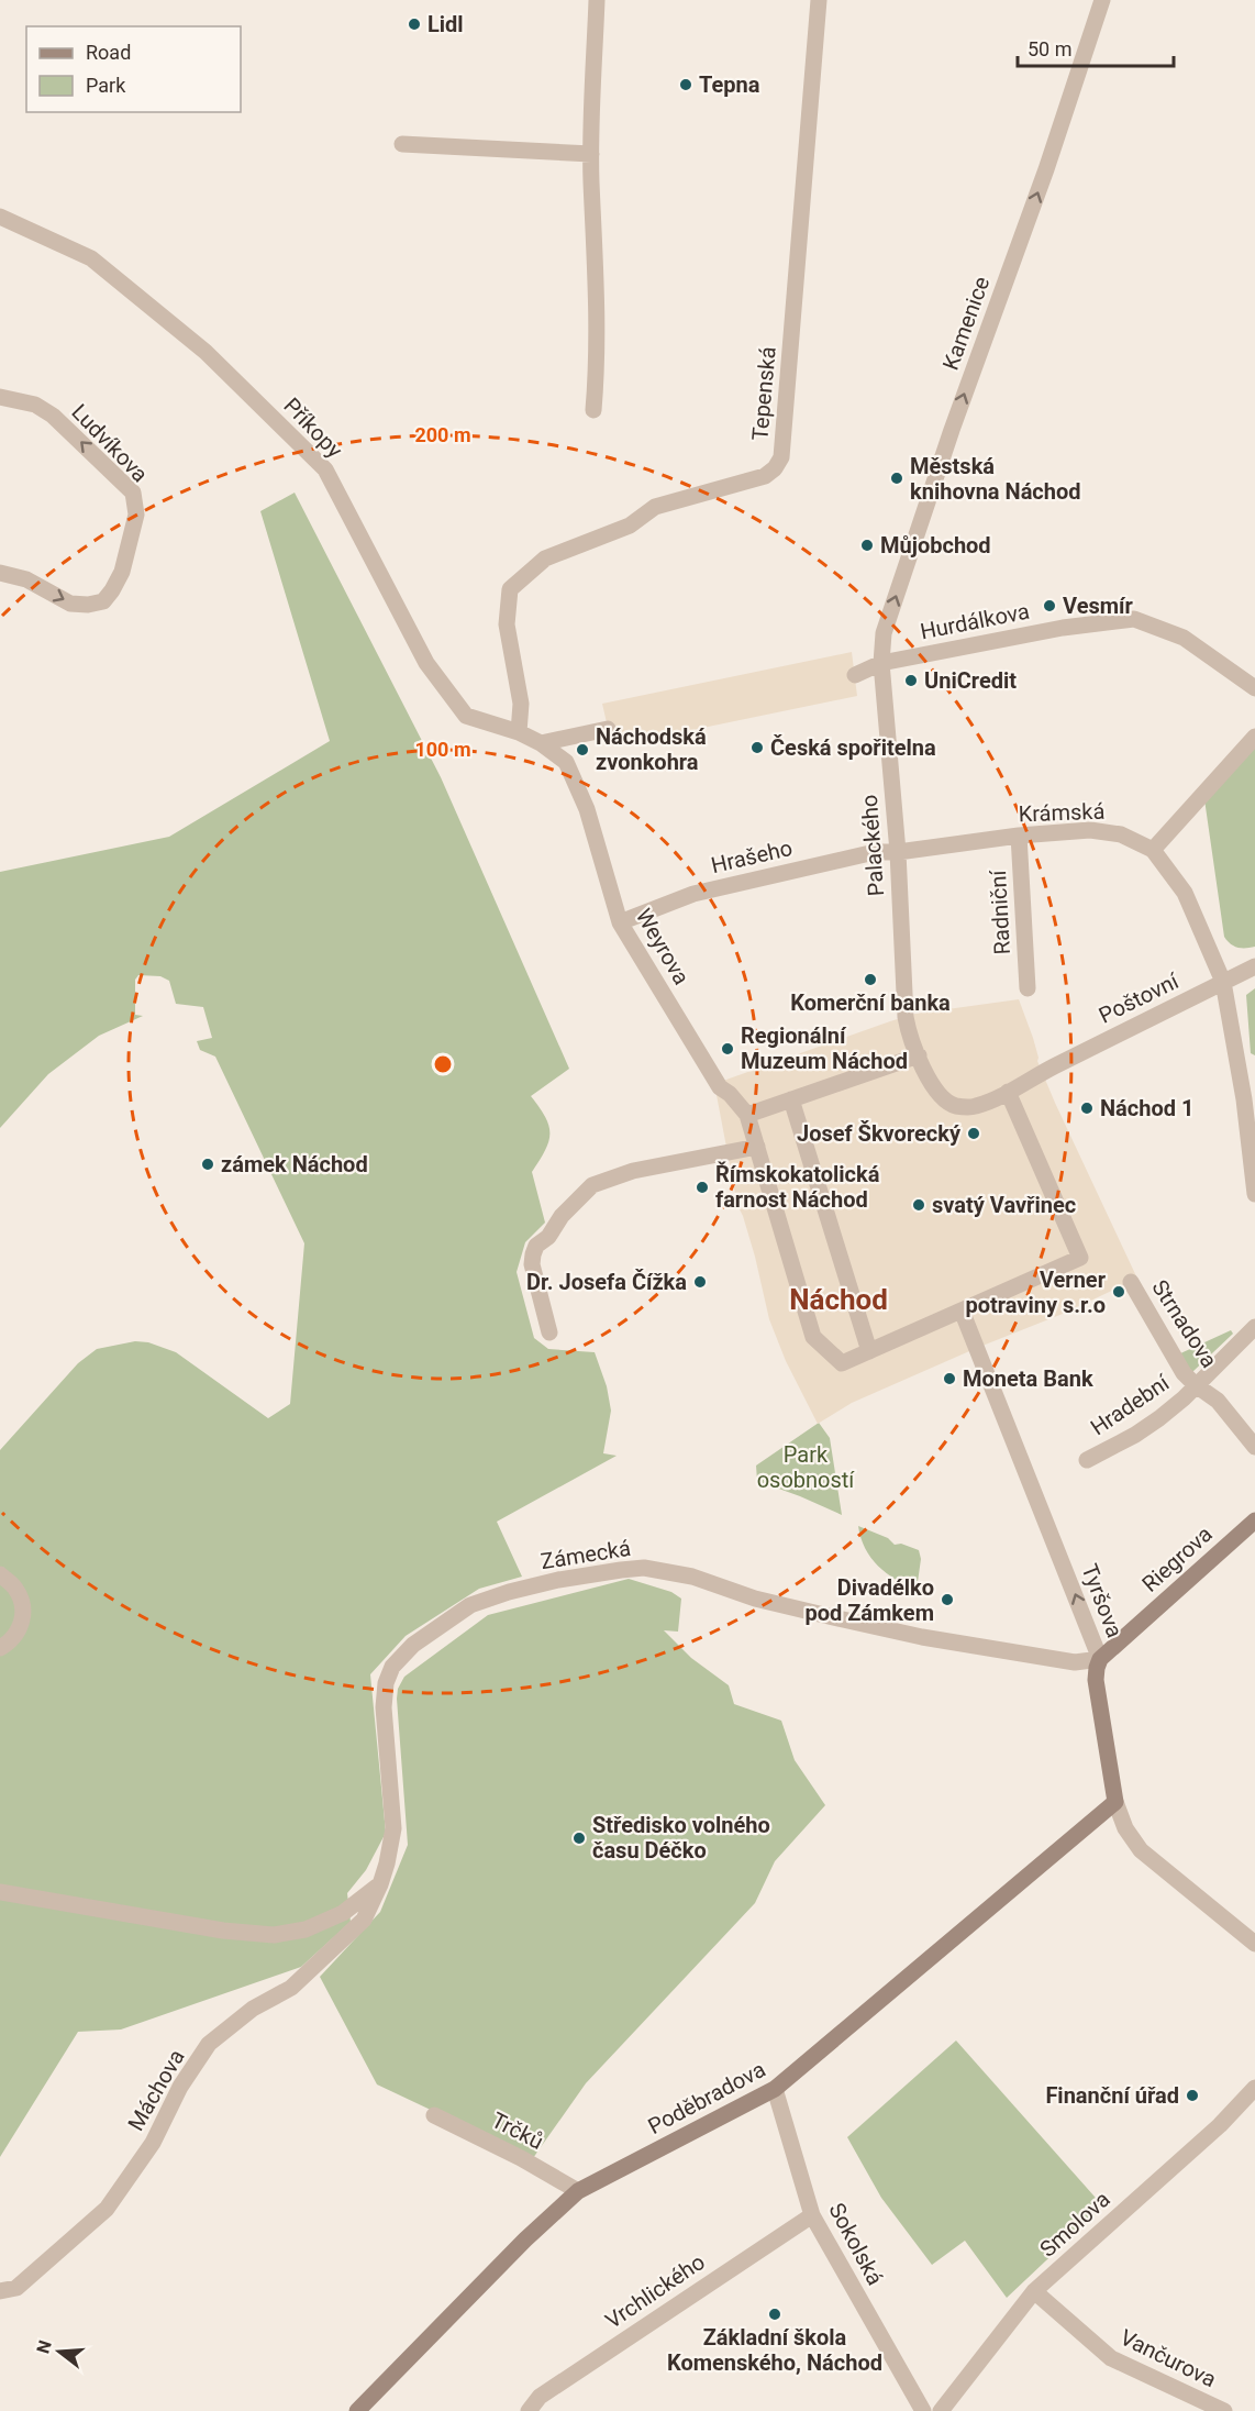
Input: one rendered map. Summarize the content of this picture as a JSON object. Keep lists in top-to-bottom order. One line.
{"streets":{"street":["Kamenice","Tepenská","Příkopy","Ludvíkova","Hurdálkova","Krámská","Palackého","Hrašeho","Radniční","Weyrova","Poštovní","Strnadova","Hradební","Zámecká","Riegrova","Tyršova","Máchova","Poděbradova","Trčků","Smolova","Sokolská","Vrchlického","Vančurova"]},"crossings":[["Kamenice","Hurdálkova"],["Kamenice","Palackého"],["Tepenská","Příkopy"],["Tepenská","Weyrova"],["Příkopy","Weyrova"],["Hurdálkova","Palackého"],["Krámská","Palackého"],["Krámská","Hrašeho"],["Krámská","Radniční"],["Krámská","Poštovní"],["Palackého","Hrašeho"],["Palackého","Poštovní"],["Hrašeho","Weyrova"],["Strnadova","Hradební"],["Zámecká","Riegrova"],["Zámecká","Tyršova"],["Zámecká","Máchova"],["Riegrova","Tyršova"],["Tyršova","Poděbradova"],["Poděbradova","Trčků"],["Poděbradova","Sokolská"],["Smolova","Vančurova"],["Sokolská","Vrchlického"]],"one_way":["Kamenice","Tyršova"],"districts":["Náchod"],"parks":["Park osobností"],"places":["Lidl","Tepna","Městská knihovna Náchod","Můjobchod","Vesmír","UniCredit","Česká spořitelna","Náchodská zvonkohra","Komerční banka","Regionální Muzeum Náchod","Náchod 1","Josef Škvorecký","zámek Náchod","Římskokatolická farnost Náchod","svatý Vavřinec","Dr. Josefa Čížka","Verner potraviny s.r.o","Moneta Bank","Divadélko pod Zámkem","Středisko volného času Déčko","Finanční úřad","Základní škola Komenského, Náchod"],"legend":["Road","Park"],"scale_bar":"50 m","north":"left","rings":["200 m","100 m"]}
